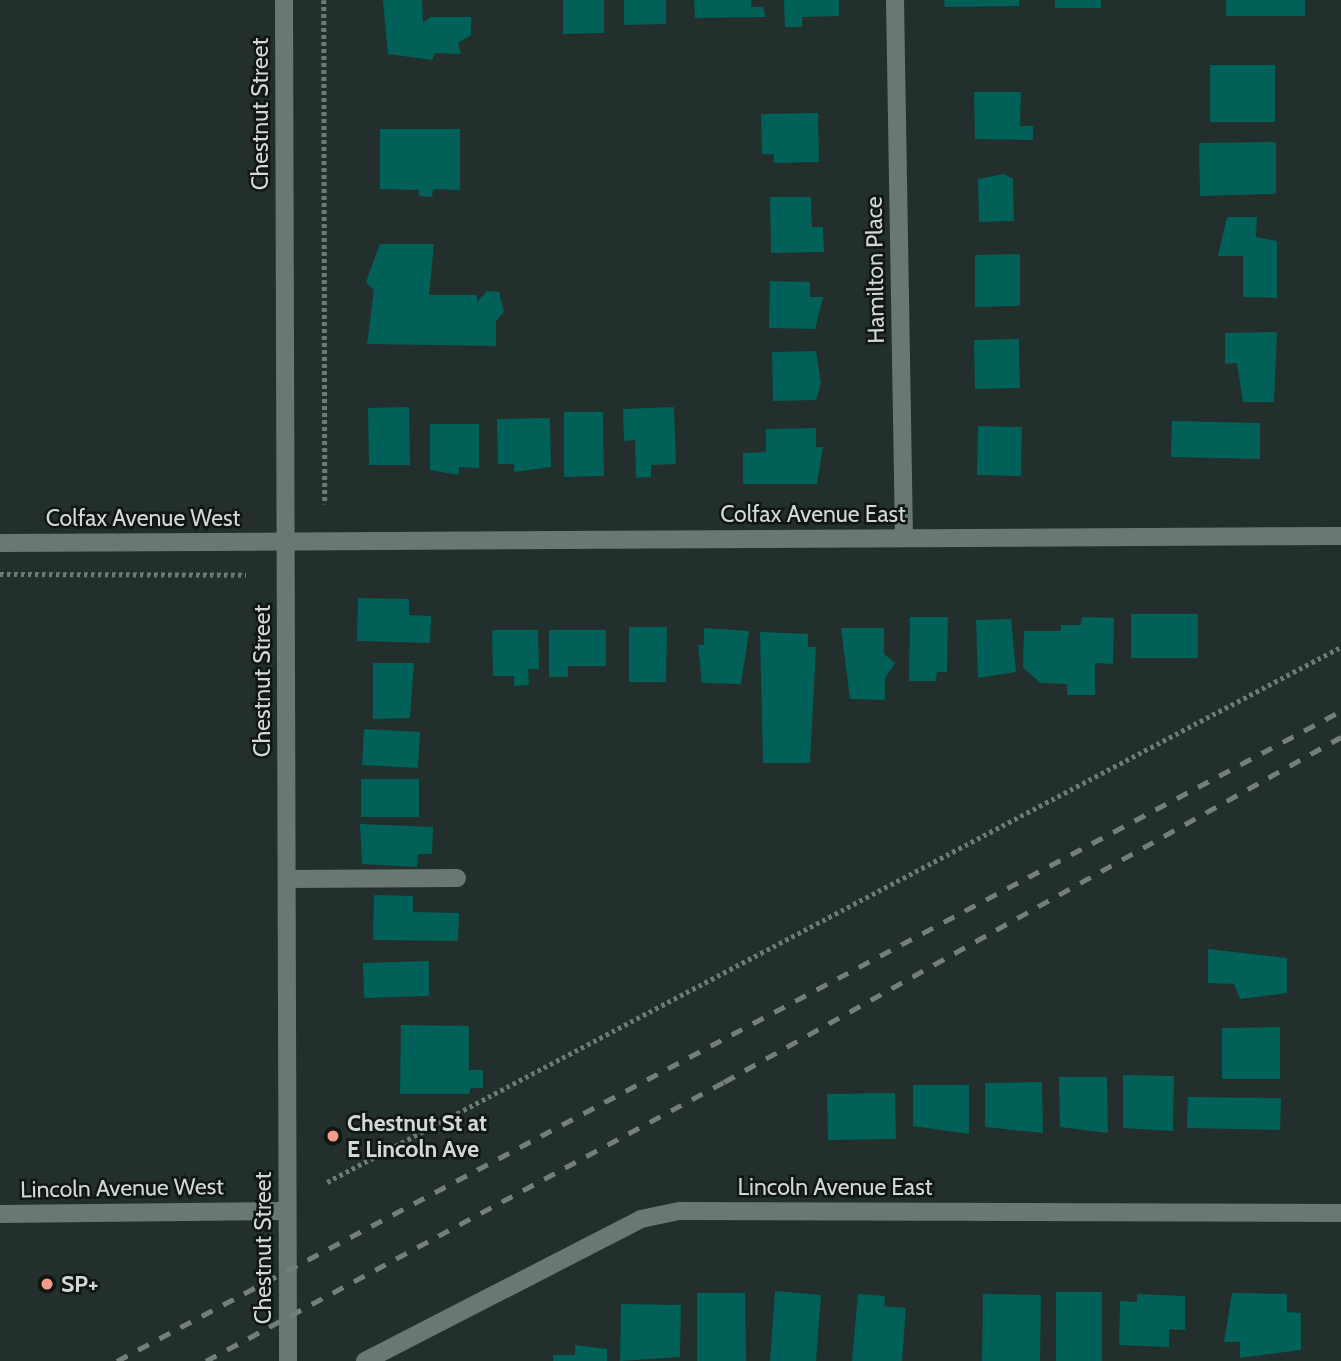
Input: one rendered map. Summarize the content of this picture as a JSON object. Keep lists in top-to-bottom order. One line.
{"streets":{"street":["Chestnut Street","Hamilton Place","Colfax Avenue East","Colfax Avenue West","Lincoln Avenue East","Lincoln Avenue West"]},"crossings":[["Chestnut Street","Colfax Avenue East"],["Chestnut Street","Colfax Avenue West"],["Chestnut Street","Lincoln Avenue West"],["Hamilton Place","Colfax Avenue East"],["Colfax Avenue East","Colfax Avenue West"]],"places":["Chestnut St at E Lincoln Ave","SP+"]}
